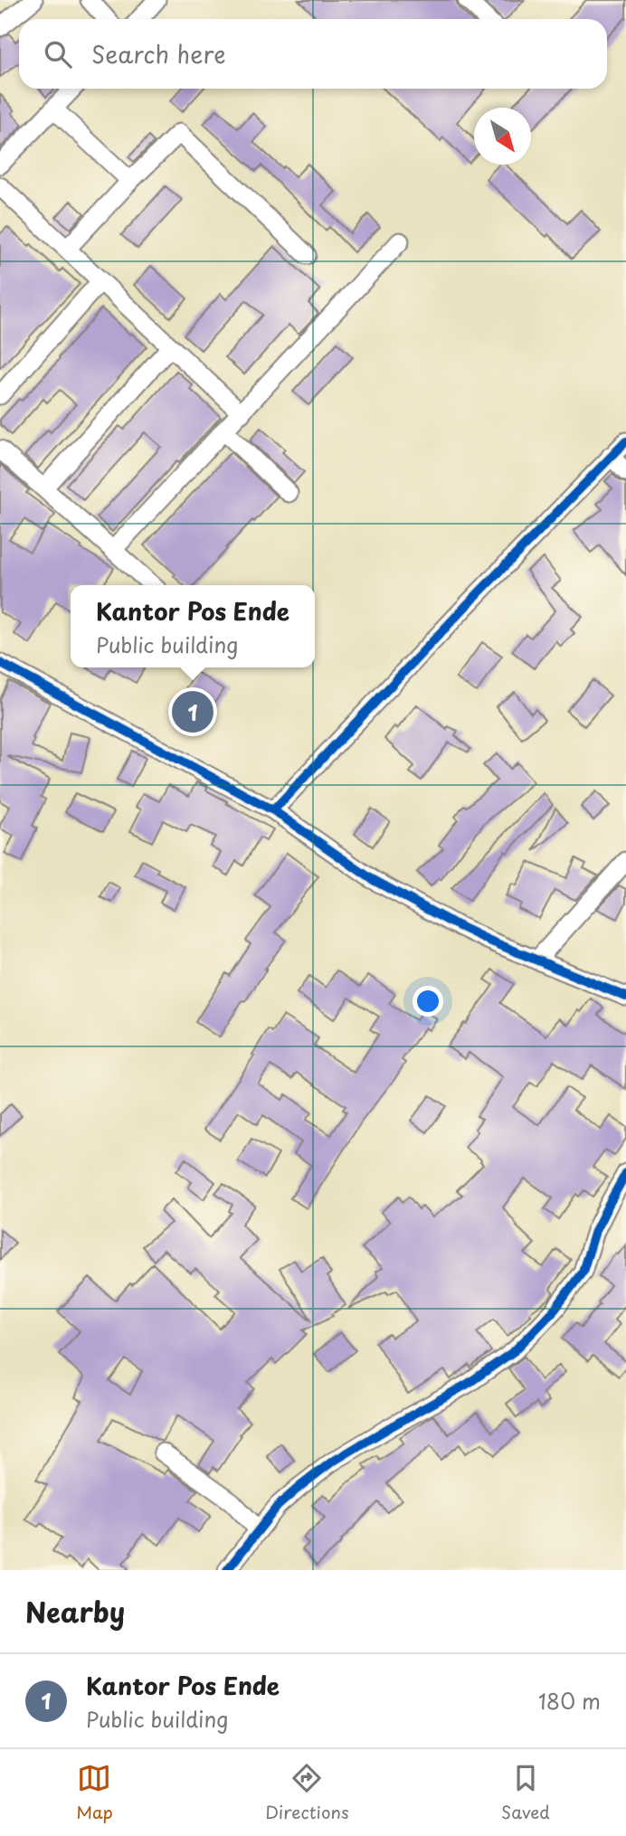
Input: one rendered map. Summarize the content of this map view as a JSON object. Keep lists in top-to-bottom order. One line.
{"north":"bottom right","page":{"search":"Search here","popup":["Kantor Pos Ende","Public building"],"pins":"1","heading":"Nearby","list":[{"mark":"1","name":"Kantor Pos Ende","note":"Public building","value":"180 m"}],"nav":["Map","Directions","Saved"]}}
